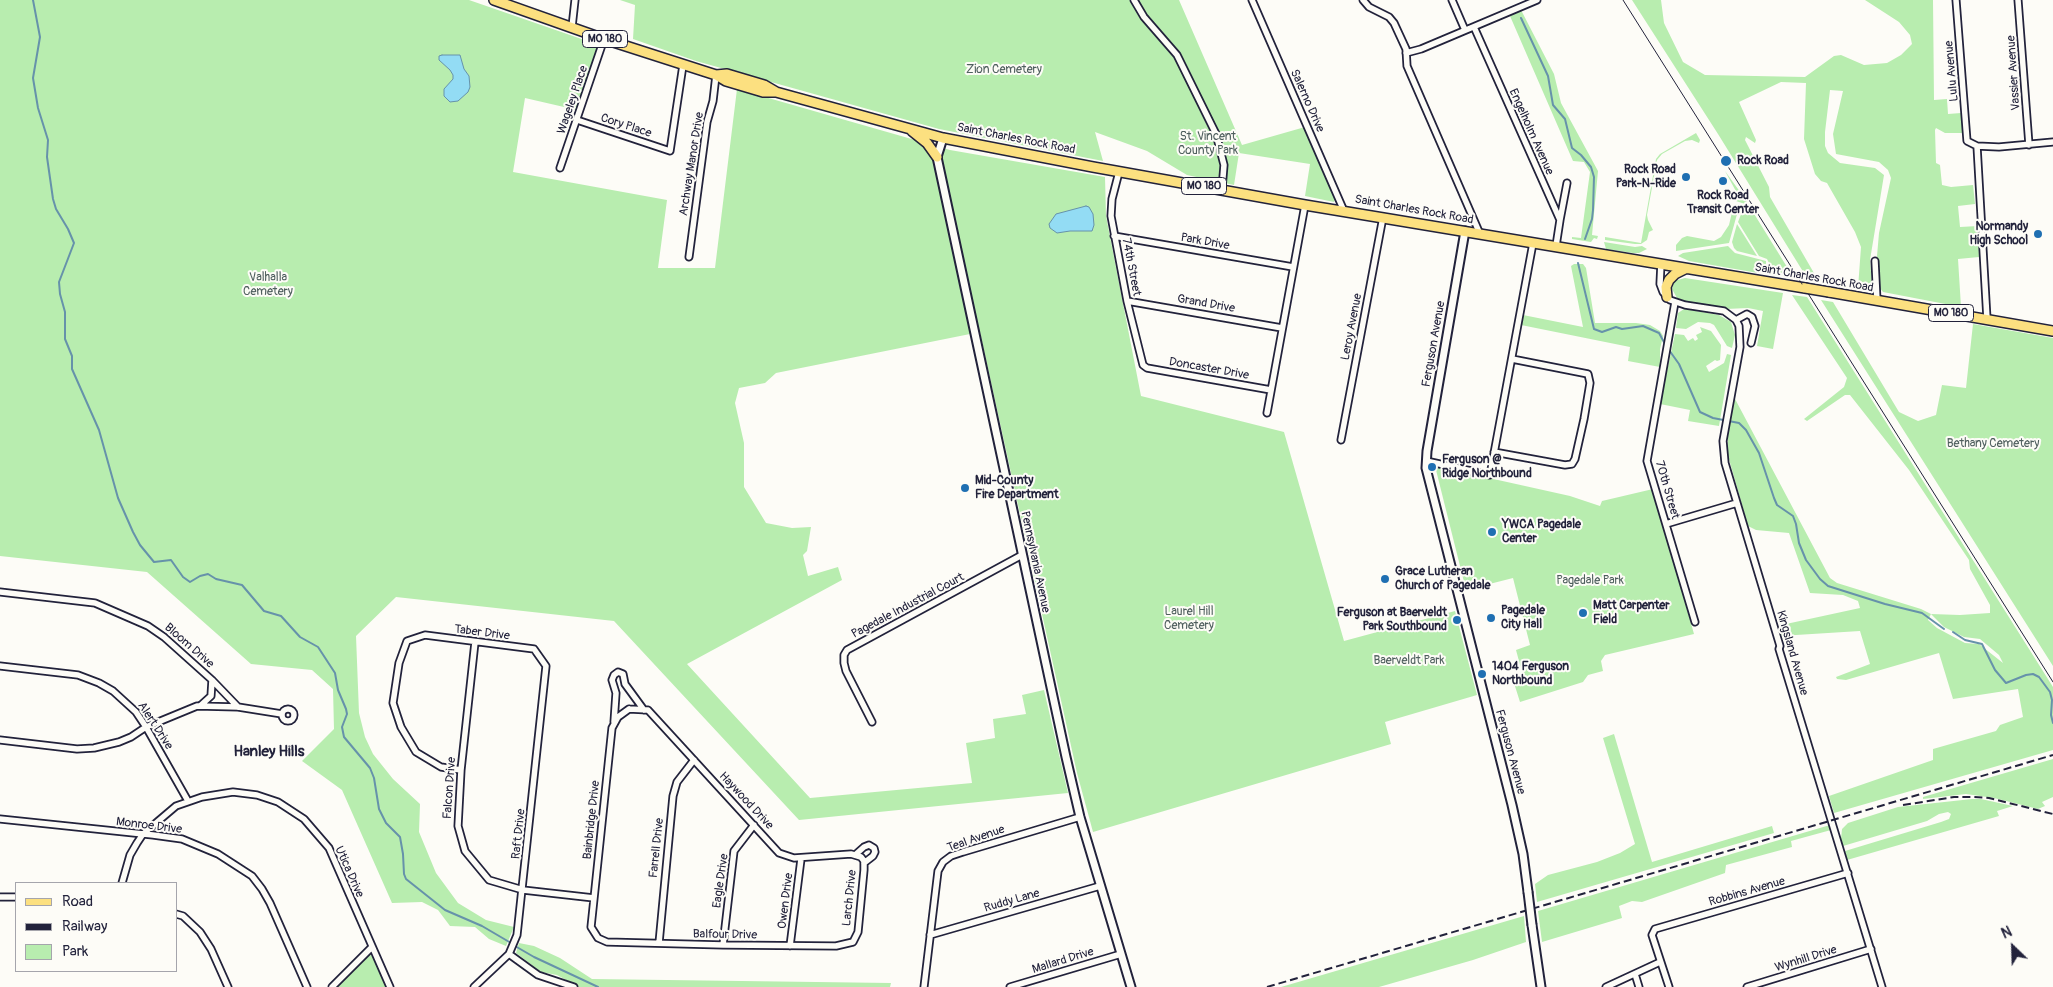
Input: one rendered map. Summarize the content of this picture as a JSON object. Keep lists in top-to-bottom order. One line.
{"streets":{"main road":["MO 180","Saint Charles Rock Road"],"street":["Lulu Avenue","Vassier Avenue","Wageley Place","Salerno Drive","Cory Place","Engelholm Avenue","Archway Manor Drive","Park Drive","74th Street","Grand Drive","Leroy Avenue","Ferguson Avenue","Doncaster Drive","70th Street","Pennsylvania Avenue","Pagedale Industrial Court","Taber Drive","Bloom Drive","Kingsland Avenue","Alert Drive","Falcon Drive","Haywood Drive","Bainbridge Drive","Monroe Drive","Raft Drive","Teal Avenue","Farrell Drive","Utica Drive","Eagle Drive","Robbins Avenue","Larch Drive","Owen Drive","Ruddy Lane","Balfour Drive","Wynhill Drive","Mallard Drive"]},"crossings":[["Wageley Place","Cory Place"],["Wageley Place","Saint Charles Rock Road"],["Salerno Drive","Saint Charles Rock Road"],["Cory Place","Saint Charles Rock Road"],["Saint Charles Rock Road","Archway Manor Drive"],["Saint Charles Rock Road","74th Street"],["Saint Charles Rock Road","Leroy Avenue"],["Saint Charles Rock Road","Ferguson Avenue"],["Saint Charles Rock Road","Pennsylvania Avenue"],["Park Drive","74th Street"],["74th Street","Grand Drive"],["74th Street","Doncaster Drive"],["Pennsylvania Avenue","Pagedale Industrial Court"],["Pennsylvania Avenue","Teal Avenue"],["Pennsylvania Avenue","Ruddy Lane"],["Pennsylvania Avenue","Mallard Drive"],["Taber Drive","Falcon Drive"],["Taber Drive","Raft Drive"],["Kingsland Avenue","Robbins Avenue"],["Kingsland Avenue","Wynhill Drive"],["Alert Drive","Utica Drive"],["Falcon Drive","Bainbridge Drive"],["Falcon Drive","Raft Drive"],["Haywood Drive","Bainbridge Drive"],["Haywood Drive","Farrell Drive"],["Haywood Drive","Eagle Drive"],["Haywood Drive","Larch Drive"],["Haywood Drive","Owen Drive"],["Bainbridge Drive","Balfour Drive"],["Monroe Drive","Utica Drive"],["Teal Avenue","Ruddy Lane"],["Farrell Drive","Balfour Drive"],["Eagle Drive","Balfour Drive"],["Larch Drive","Balfour Drive"],["Owen Drive","Balfour Drive"]],"districts":["Hanley Hills"],"parks":["Zion Cemetery","St. Vincent County Park","Valhalla Cemetery","Bethany Cemetery","Pagedale Park","Laurel Hill Cemetery","Baerveldt Park"],"places":["Rock Road","Rock Road Park-N-Ride","Rock Road Transit Center","Normandy High School","Ferguson @ Ridge Northbound","Mid-County Fire Department","YWCA Pagedale Center","Grace Lutheran Church of Pagedale","Matt Carpenter Field","Pagedale City Hall","Ferguson at Baerveldt Park Southbound","1404 Ferguson Northbound"],"legend":["Road","Railway","Park"],"north":"top left"}
